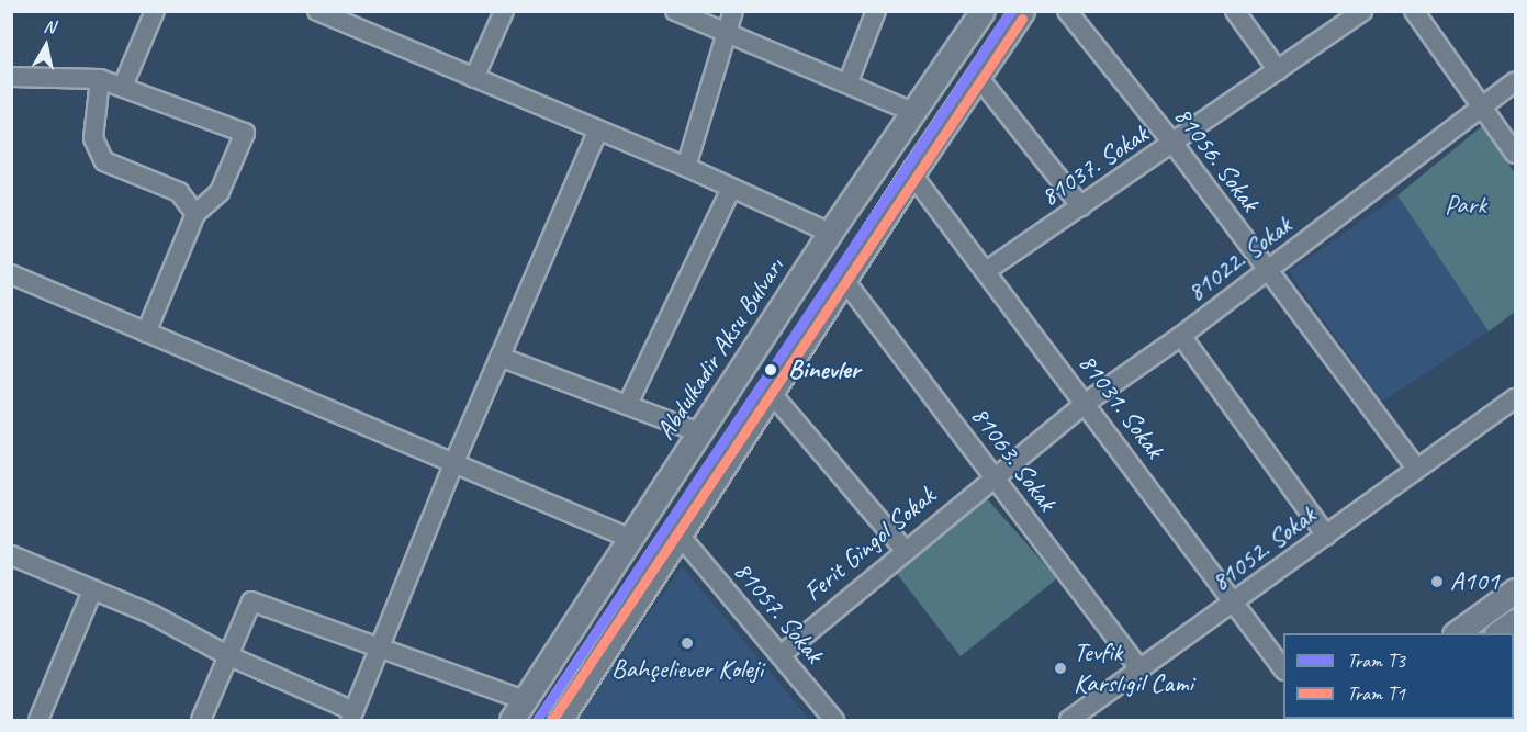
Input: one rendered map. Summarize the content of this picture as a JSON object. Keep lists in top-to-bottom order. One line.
{"streets":{"main road":["Abdulkadir Aksu Bulvarı"],"street":["81056. Sokak","81037. Sokak","81022. Sokak","81031. Sokak","81063. Sokak","Ferit Gingol Sokak","81052. Sokak","81057. Sokak"]},"crossings":[["81056. Sokak","81037. Sokak"],["81056. Sokak","81022. Sokak"],["81056. Sokak","81052. Sokak"],["81037. Sokak","81031. Sokak"],["81022. Sokak","81031. Sokak"],["81022. Sokak","81063. Sokak"],["81022. Sokak","Ferit Gingol Sokak"],["81031. Sokak","81052. Sokak"],["81063. Sokak","Ferit Gingol Sokak"],["81063. Sokak","81052. Sokak"],["Ferit Gingol Sokak","81057. Sokak"]],"parks":["Park"],"places":["Binevler","A101","Bahçeliever Koleji","Tevfik Karslıgil Cami"],"lines":["tram line T3","tram line T1"],"legend":["Tram T3","Tram T1"],"north":"top"}
